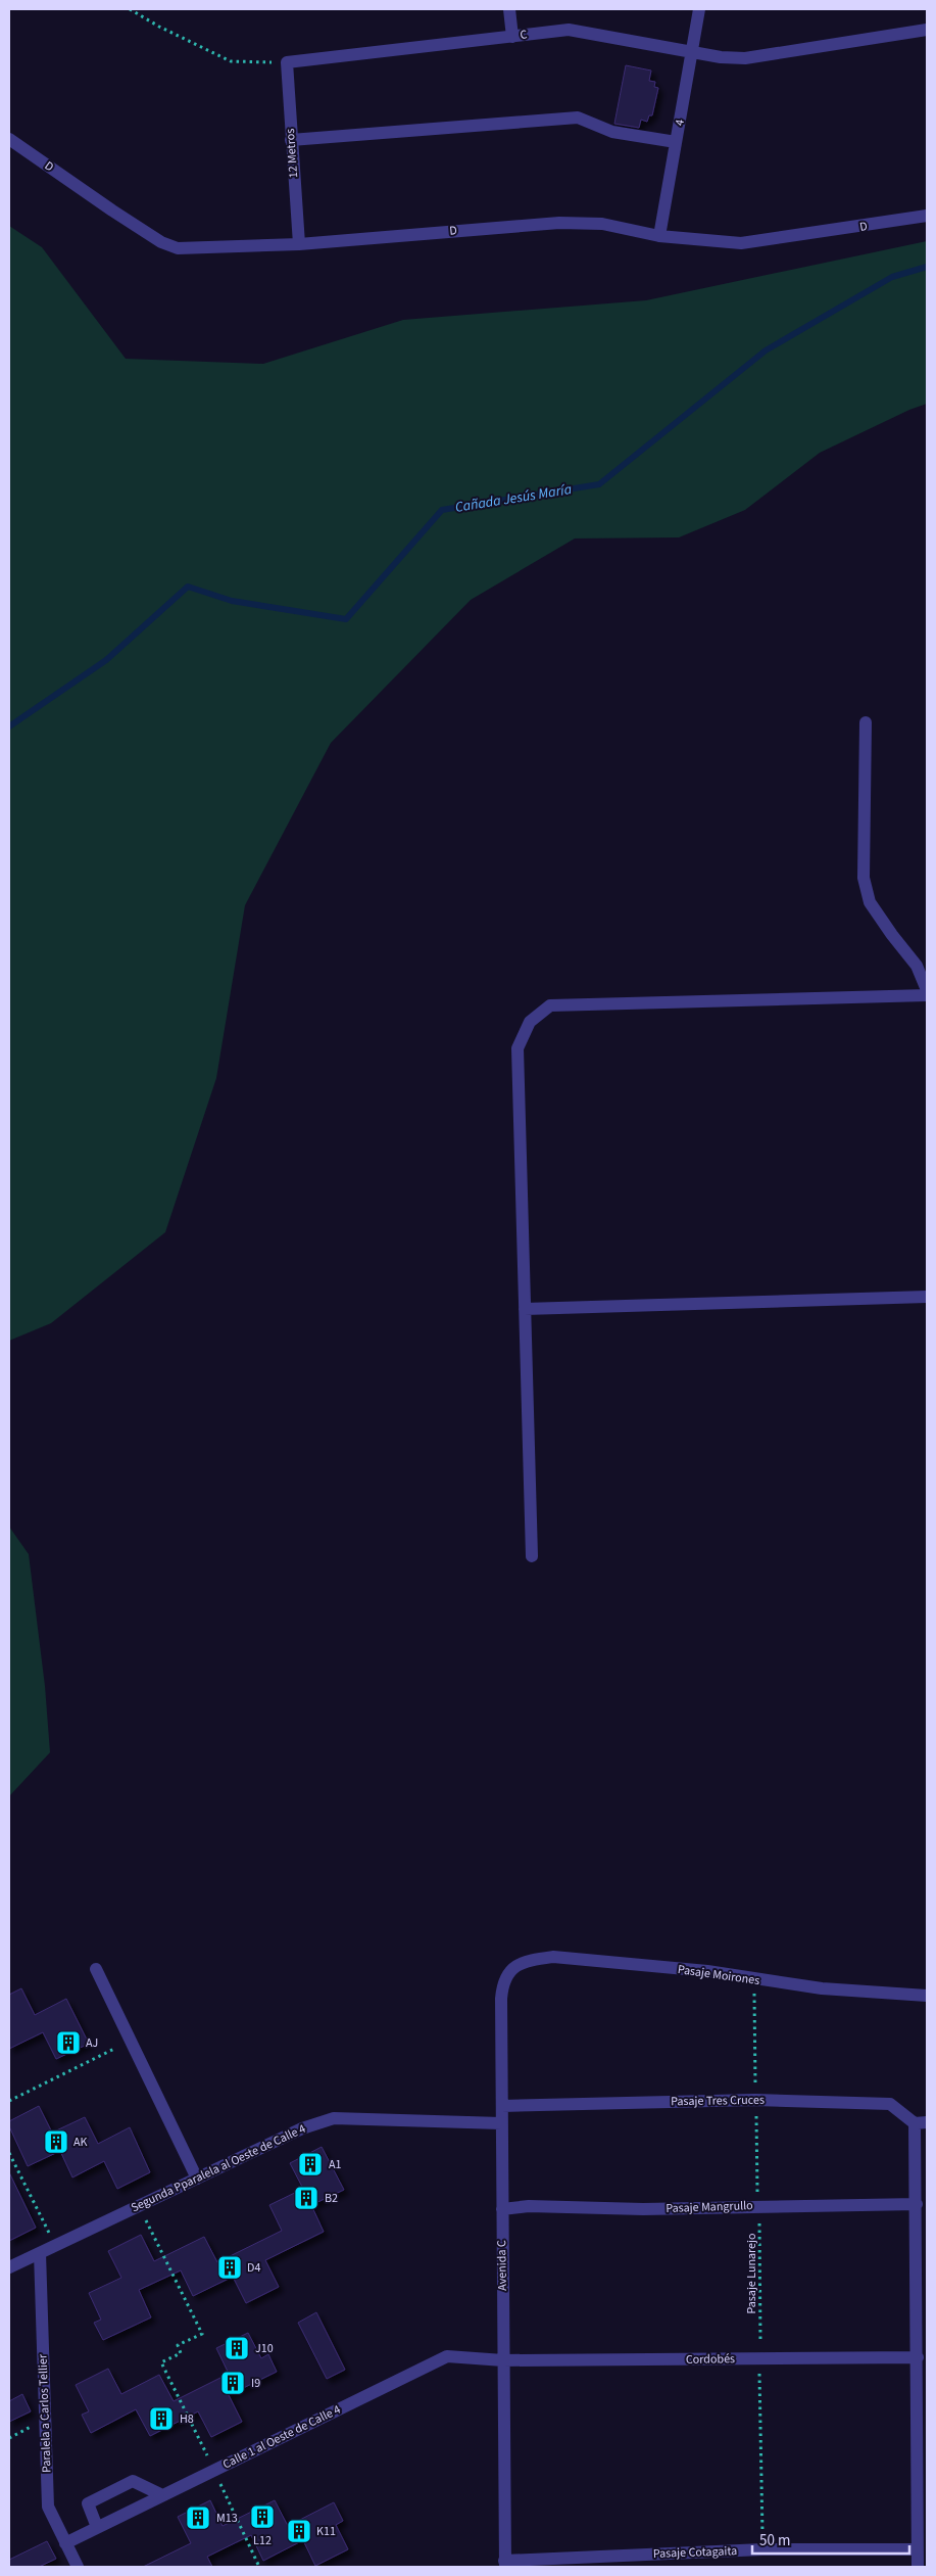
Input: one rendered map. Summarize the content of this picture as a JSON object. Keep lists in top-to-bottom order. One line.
{"streets":{"street":["C","4","12 Metros","D","Pasaje Moirones","Pasaje Tres Cruces","Segunda Pparalela al Oeste de Calle 4","Pasaje Mangrullo","Avenida C","Cordobés","Paralela a Carlos Tellier","Calle 1 al Oeste de Calle 4","Pasaje Cotagaita"],"path":["Pasaje Lunarejo"]},"crossings":[["C","4"],["C","12 Metros"],["4","D"],["12 Metros","D"],["Pasaje Moirones","Avenida C"],["Pasaje Moirones","Pasaje Lunarejo"],["Pasaje Tres Cruces","Avenida C"],["Pasaje Tres Cruces","Pasaje Lunarejo"],["Segunda Pparalela al Oeste de Calle 4","Avenida C"],["Segunda Pparalela al Oeste de Calle 4","Paralela a Carlos Tellier"],["Pasaje Mangrullo","Avenida C"],["Pasaje Mangrullo","Pasaje Lunarejo"],["Avenida C","Cordobés"],["Avenida C","Calle 1 al Oeste de Calle 4"],["Avenida C","Pasaje Cotagaita"],["Pasaje Lunarejo","Cordobés"],["Pasaje Lunarejo","Pasaje Cotagaita"],["Cordobés","Calle 1 al Oeste de Calle 4"],["Paralela a Carlos Tellier","Calle 1 al Oeste de Calle 4"]],"water":["Cañada Jesús María"],"places":{"building":["AJ","AK","A1","B2","D4","J10","I9","H8","L12","M13","K11"]},"scale_bar":"50 m"}
